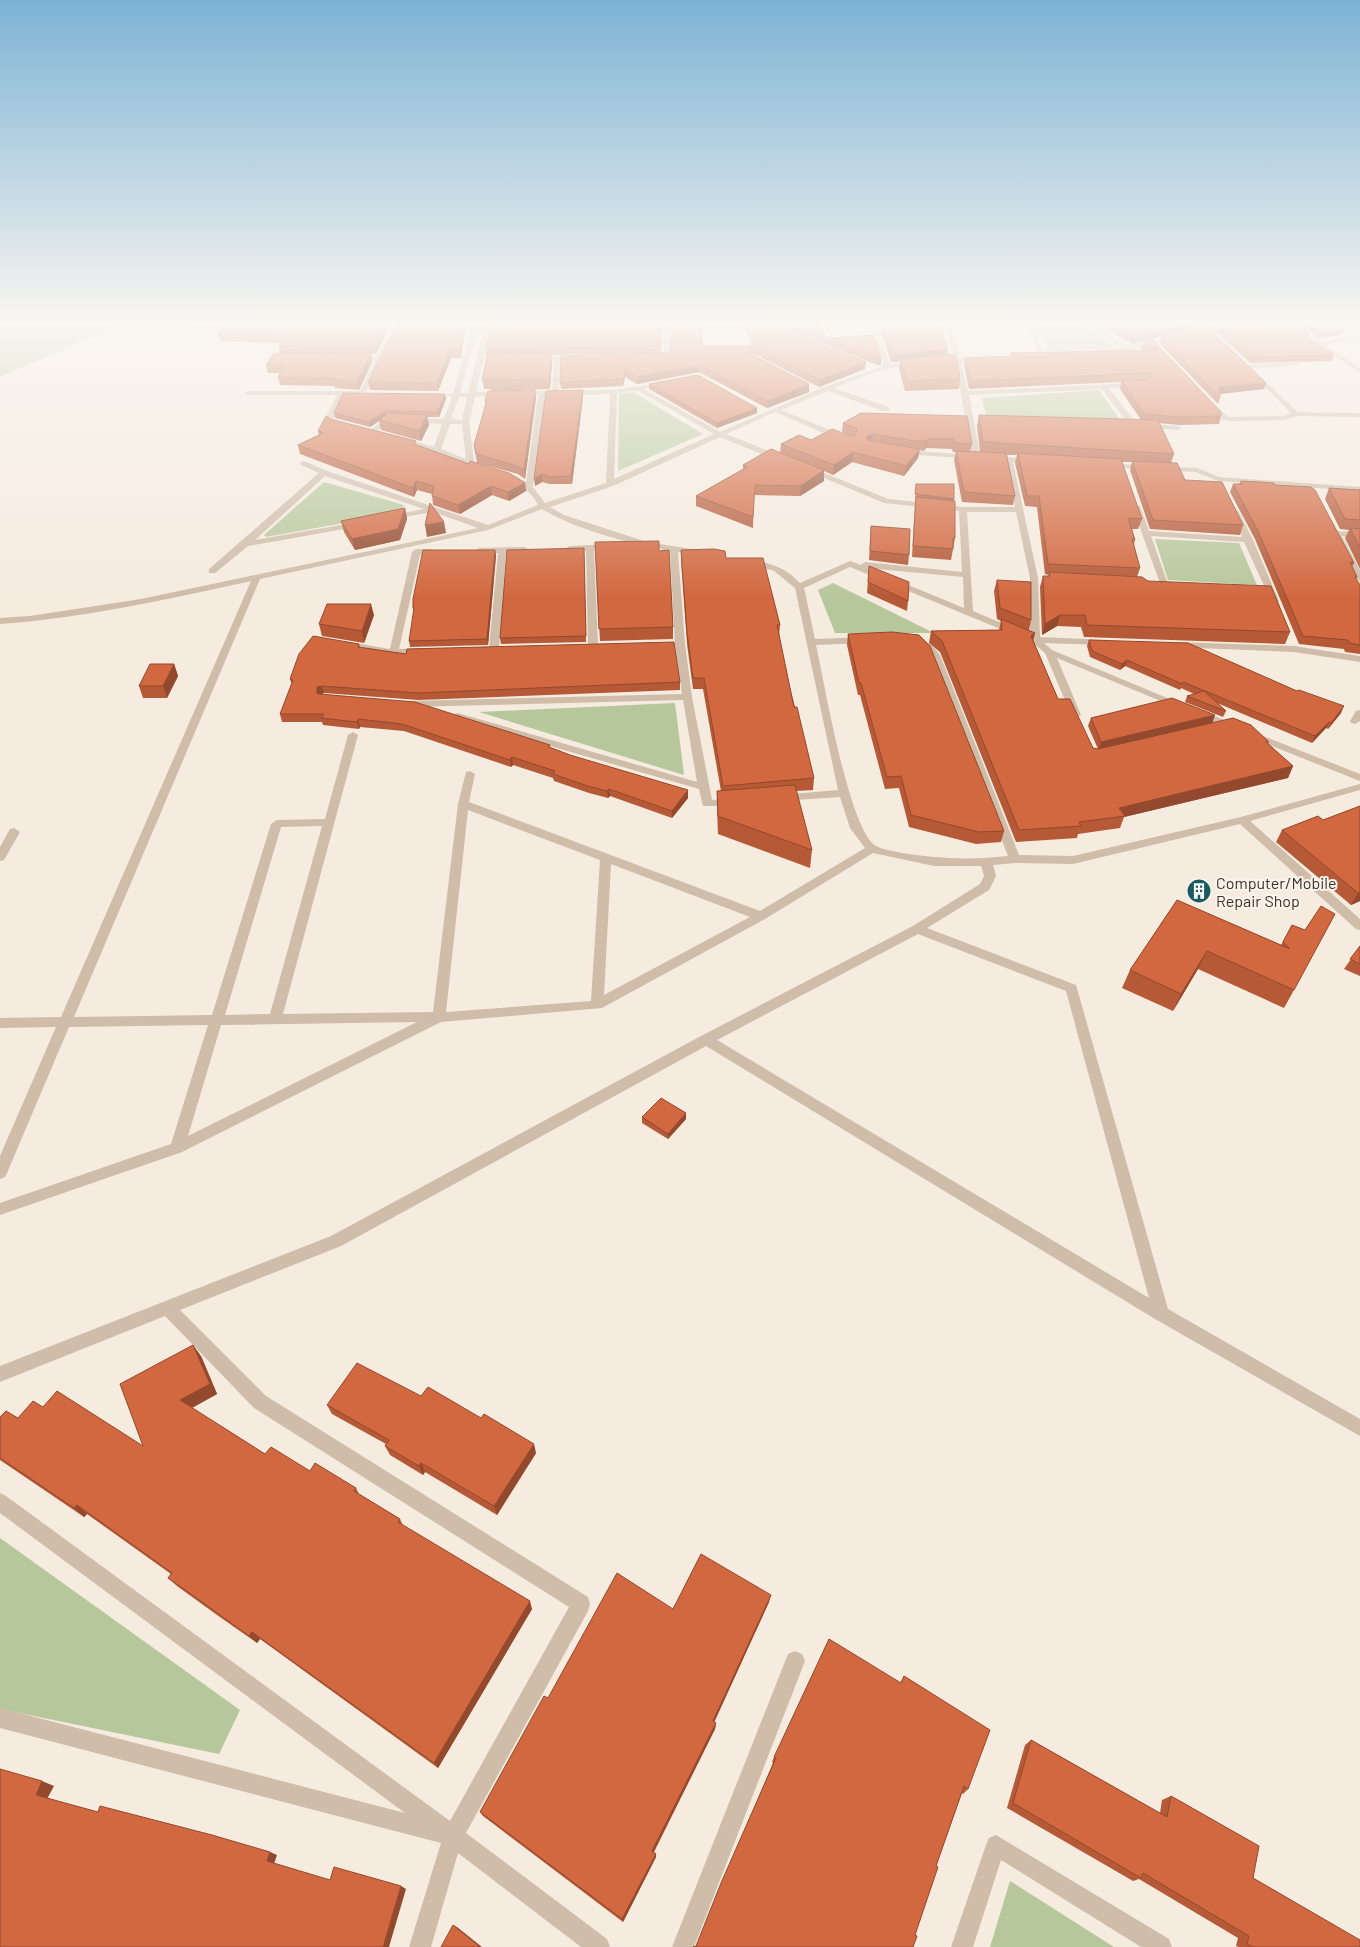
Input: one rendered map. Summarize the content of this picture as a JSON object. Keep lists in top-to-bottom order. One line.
{"places":{"building":["Computer/Mobile Repair Shop"]}}
